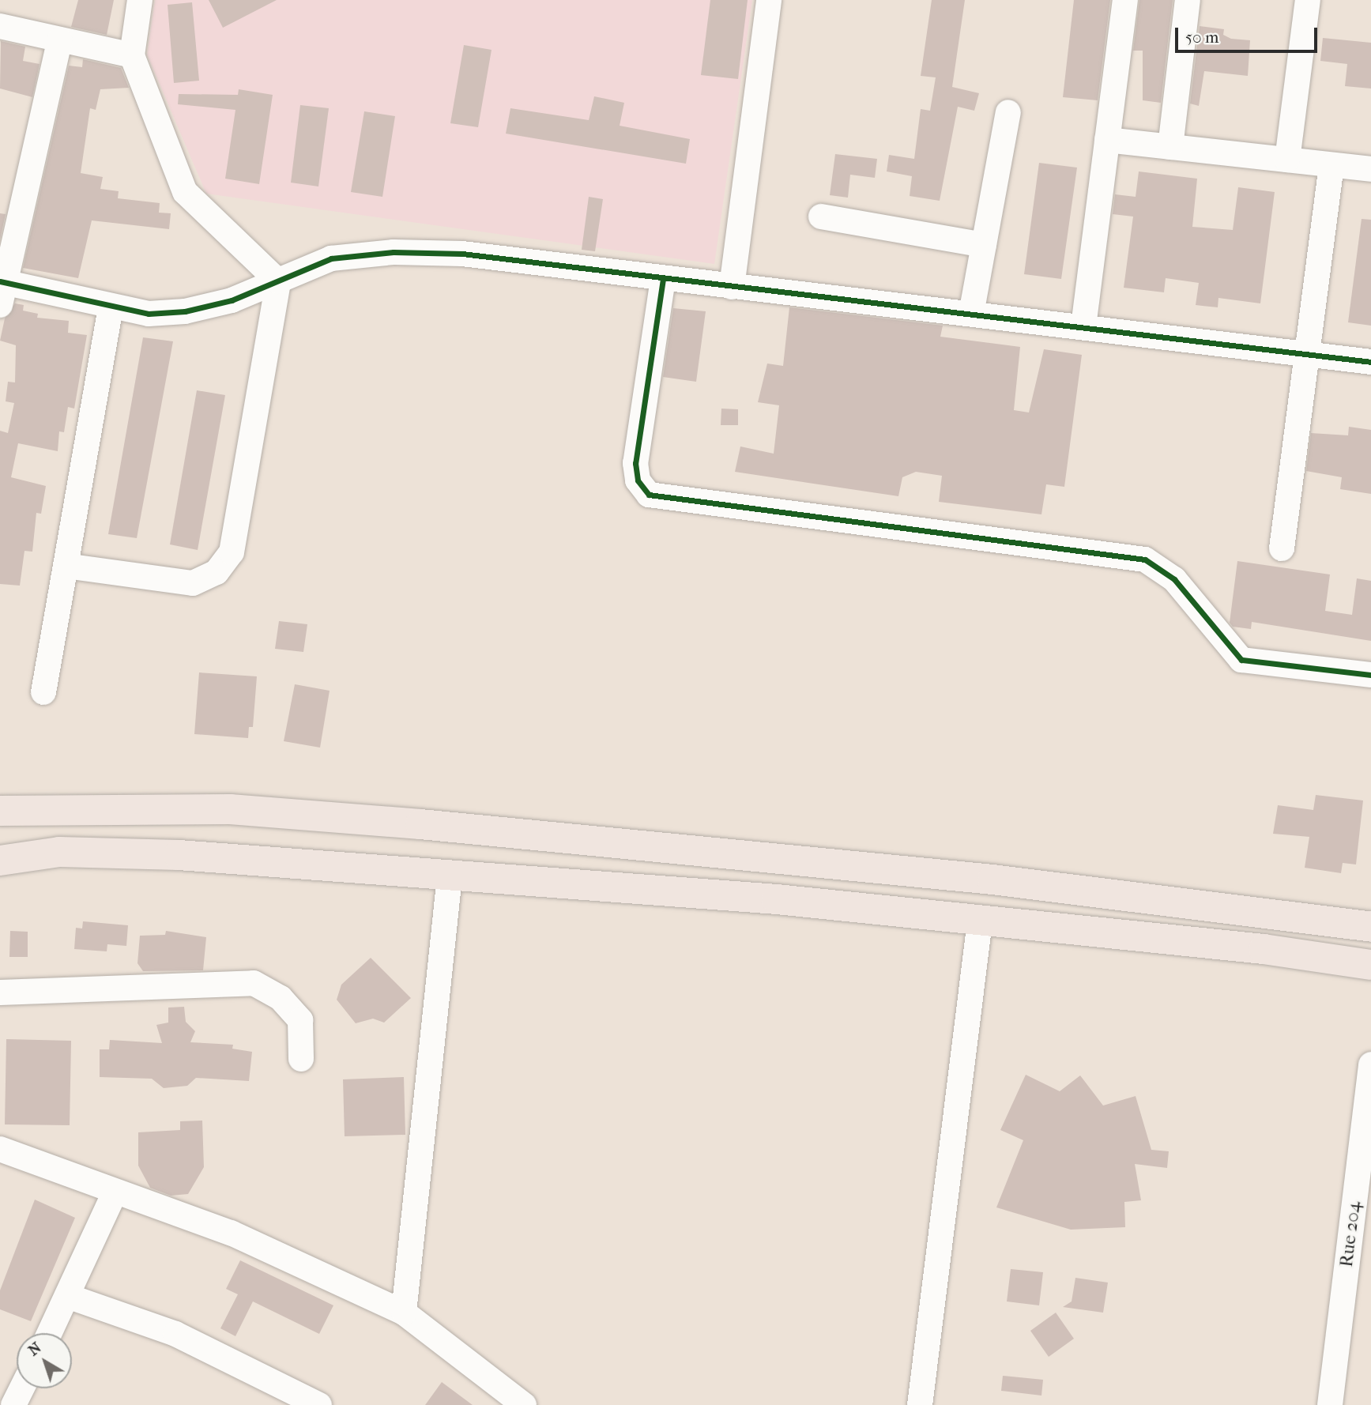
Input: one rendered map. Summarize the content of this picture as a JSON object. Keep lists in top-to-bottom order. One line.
{"streets":{"street":["Rue 204"]},"scale_bar":"50 m","north":"top left"}
